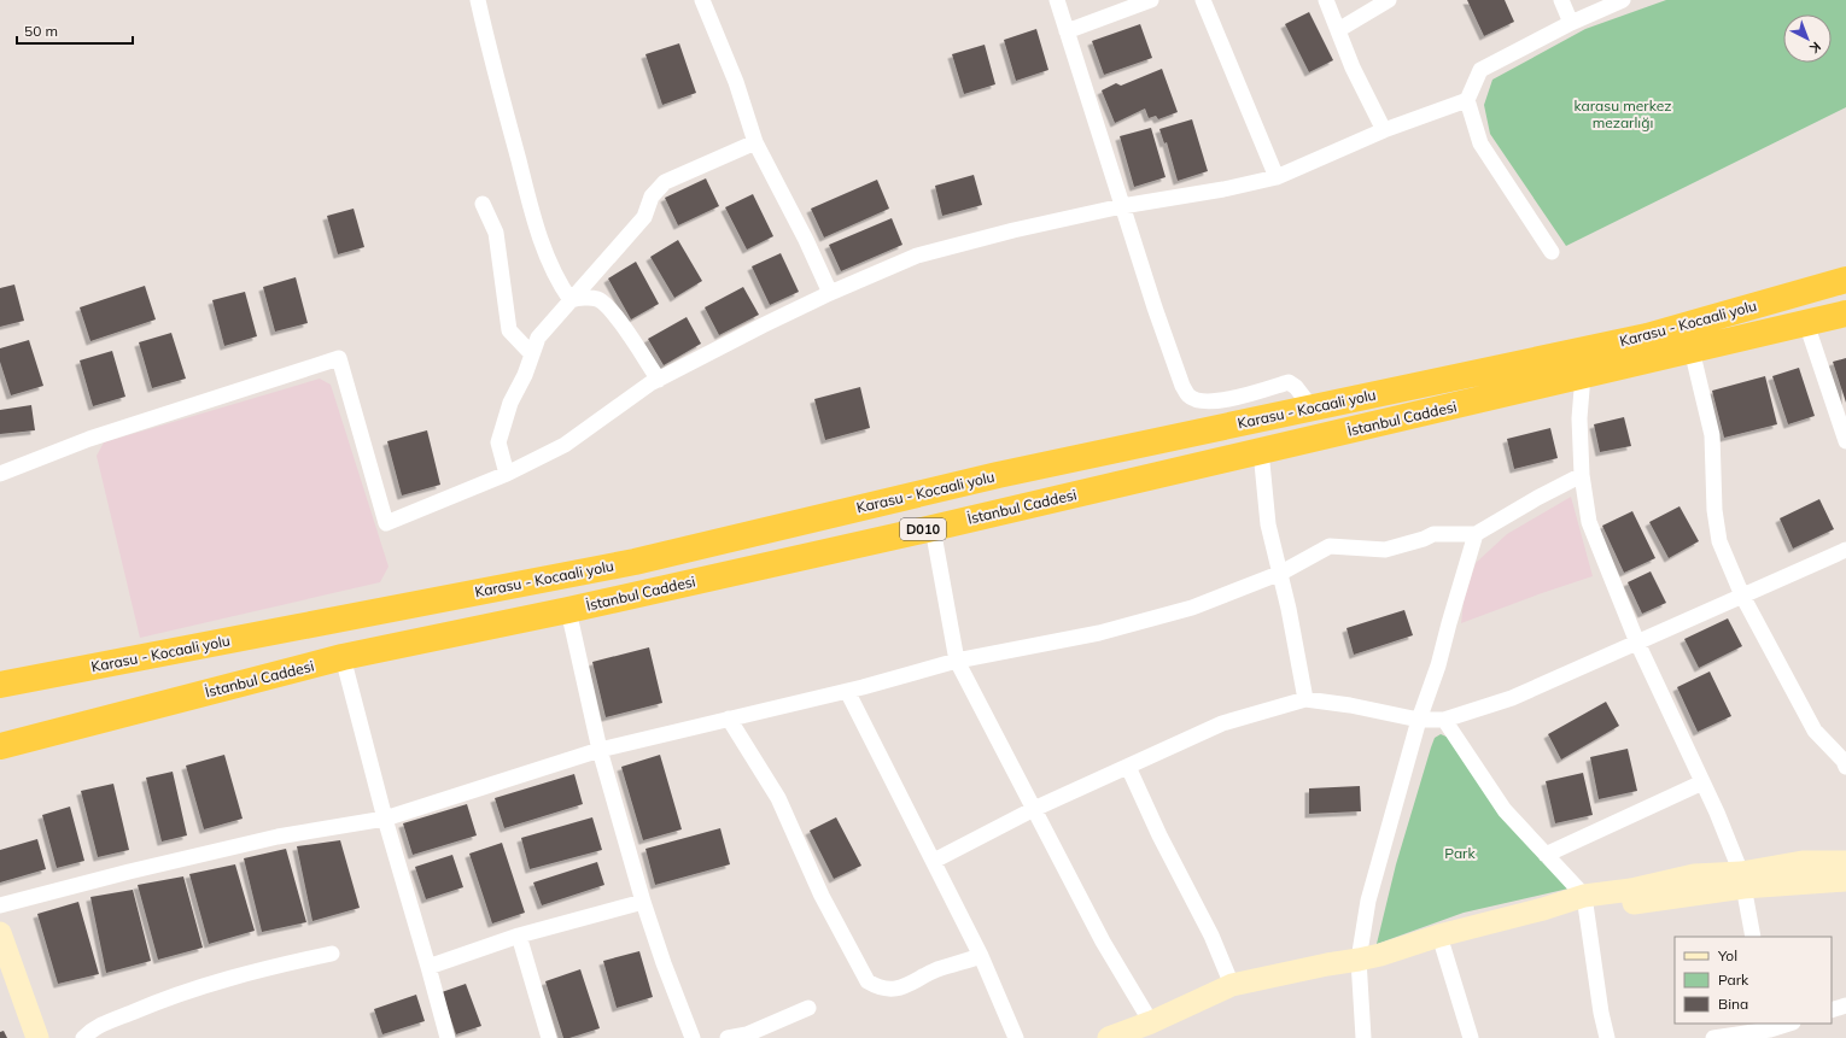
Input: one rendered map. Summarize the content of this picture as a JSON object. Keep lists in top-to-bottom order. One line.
{"streets":{"highway":["Karasu - Kocaali yolu","İstanbul Caddesi","D010"]},"parks":["karasu merkez mezarlığı","Park"],"legend":["Yol","Park","Bina"],"scale_bar":"50 m","north":"bottom right"}
